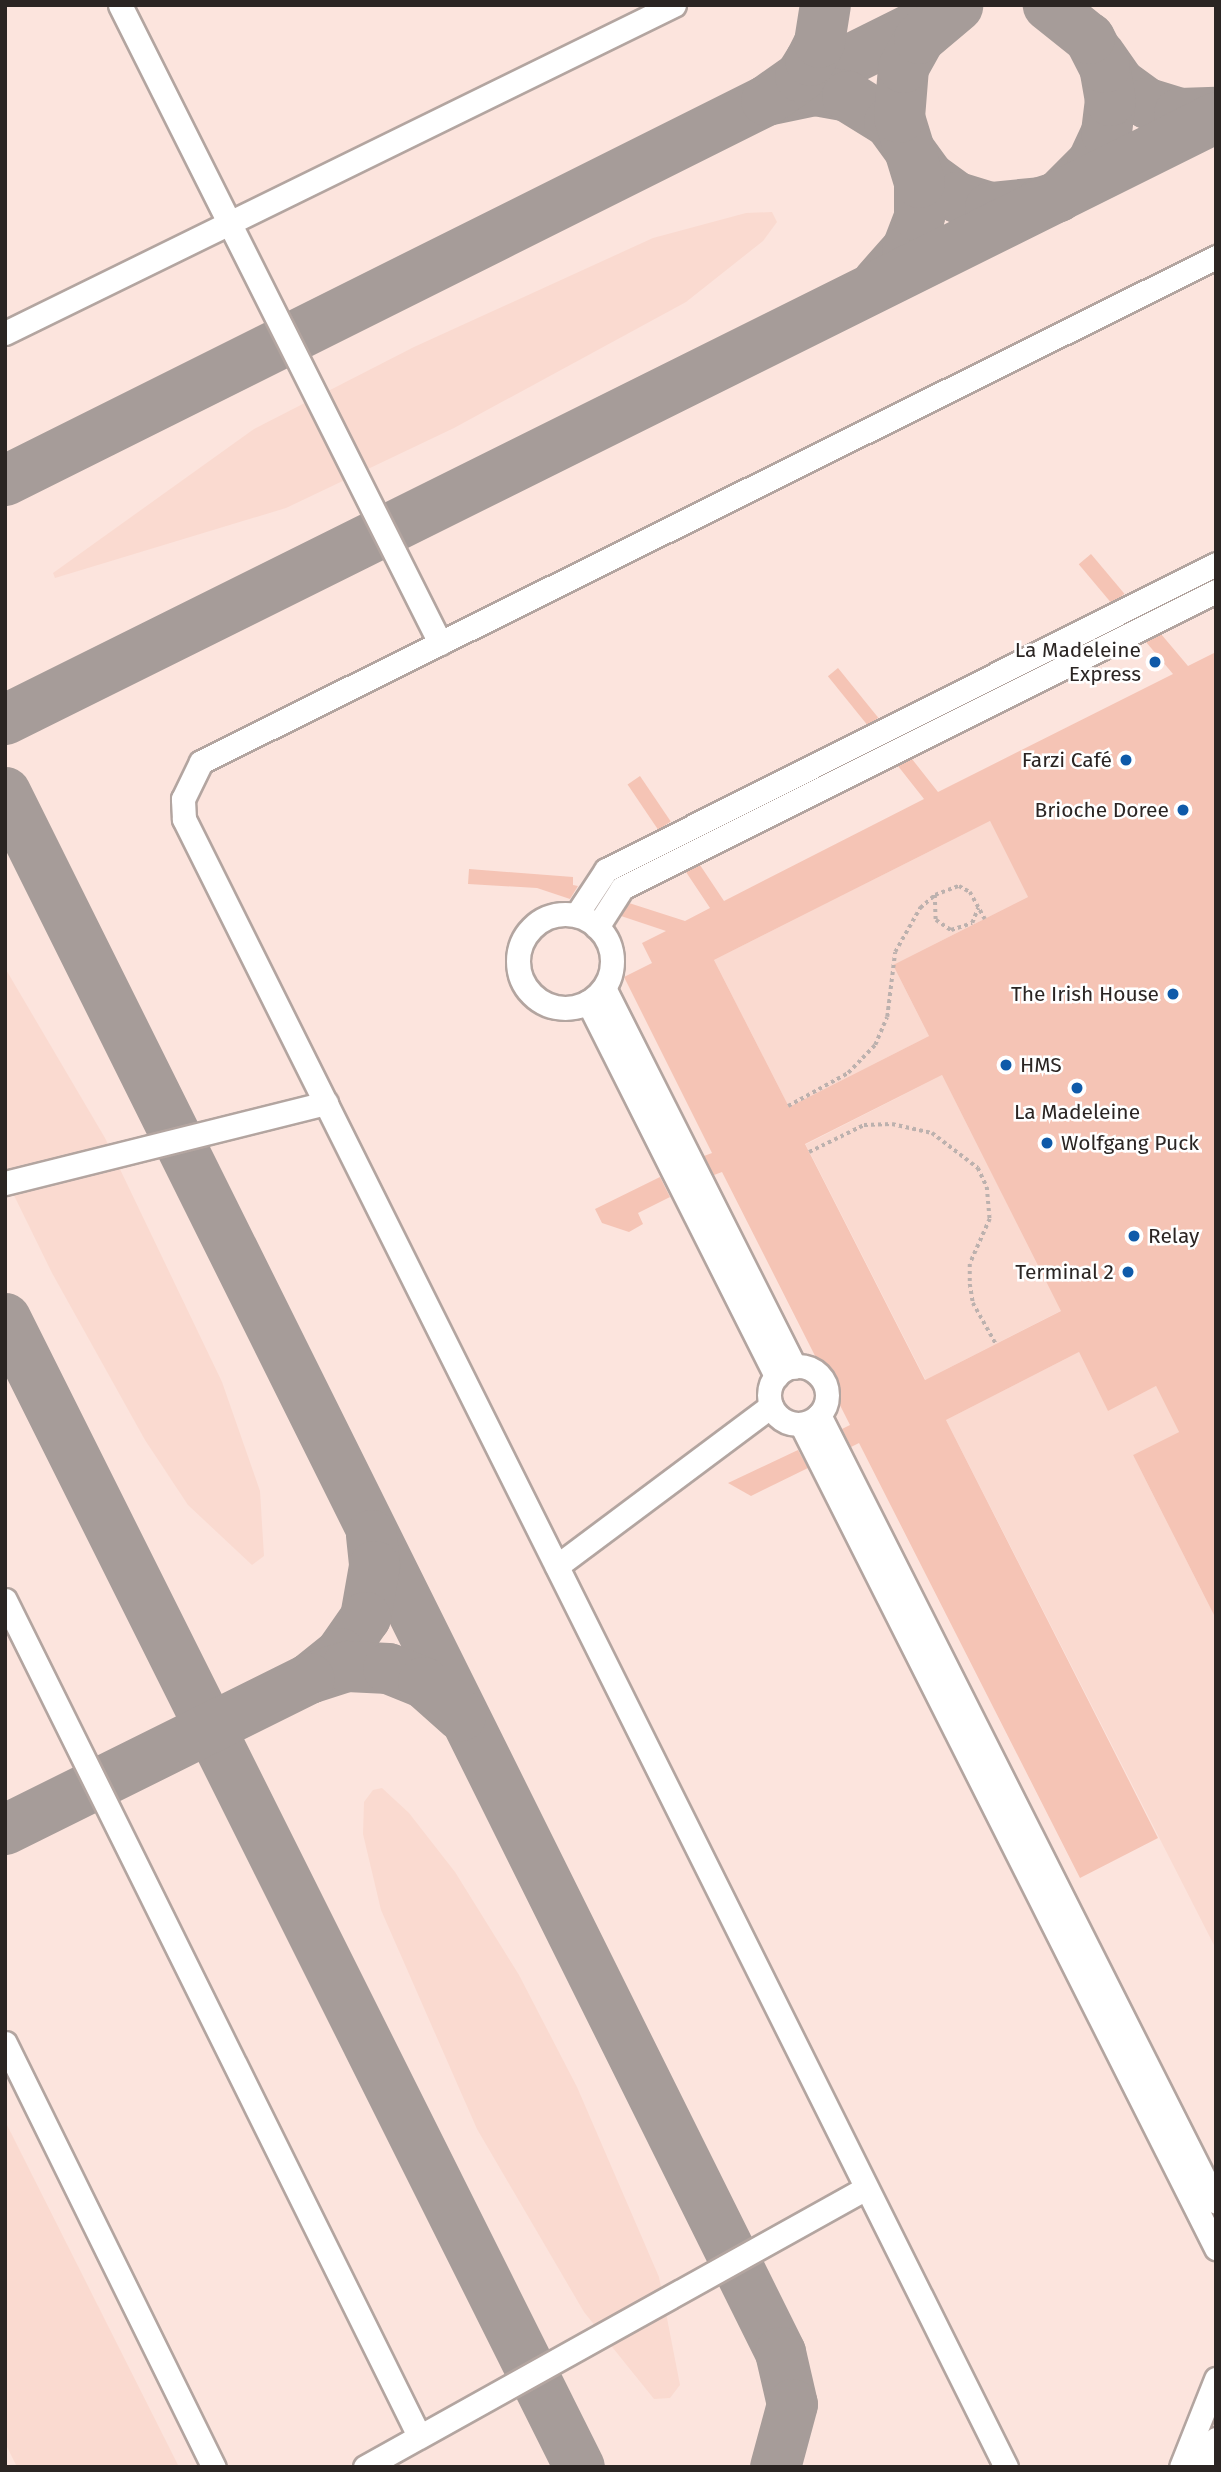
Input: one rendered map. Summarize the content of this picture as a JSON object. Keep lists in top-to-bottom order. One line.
{"places":["La Madeleine Express","Farzi Café","Brioche Doree","The Irish House","HMS","La Madeleine","Wolfgang Puck","Relay","Terminal 2"]}
